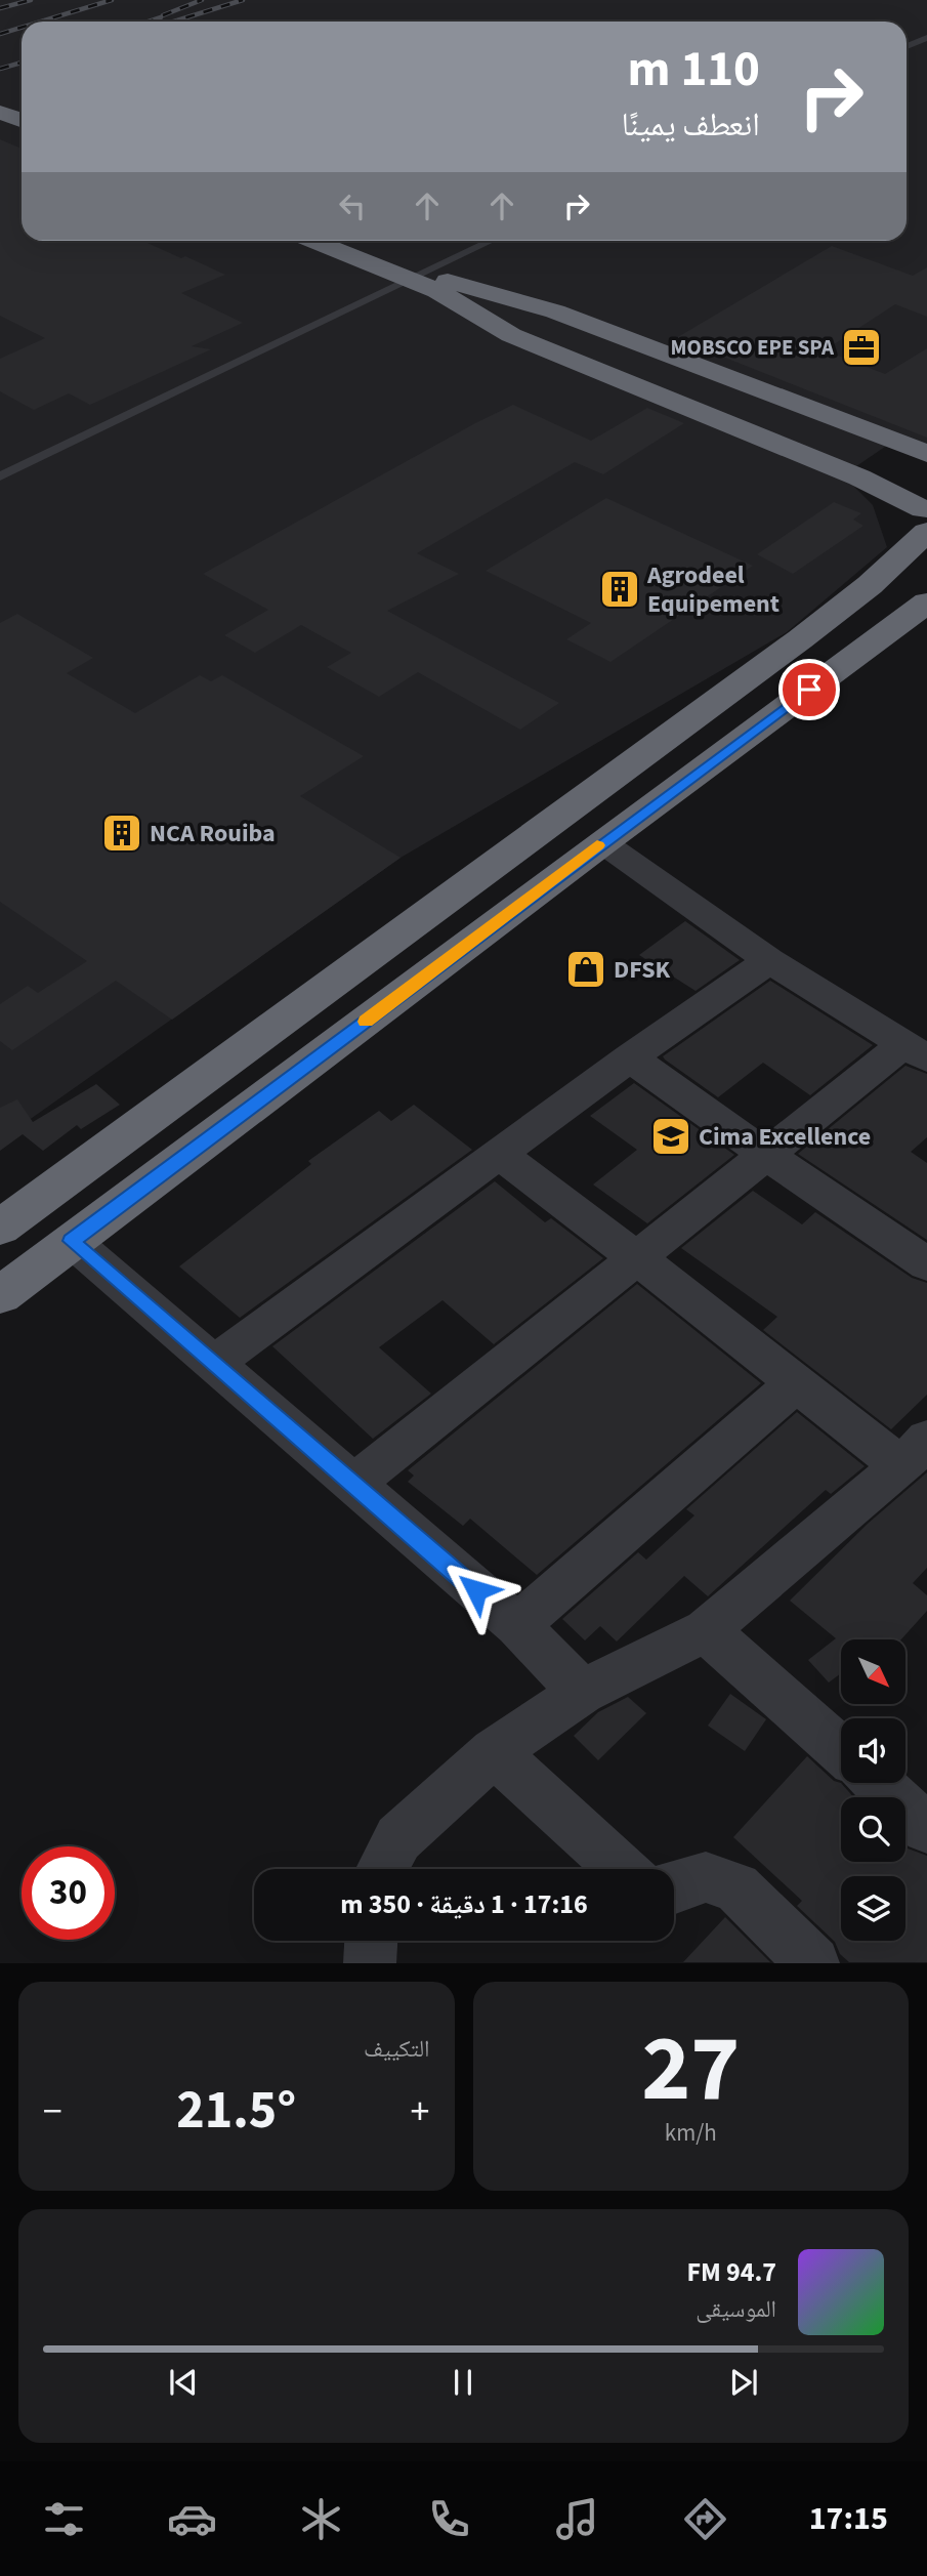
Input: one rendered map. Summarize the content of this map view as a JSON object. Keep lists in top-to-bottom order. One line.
{"places":{"office":["MOBSCO EPE SPA"],"building":["Agrodeel Equipement","NCA Rouiba"],"shop":["DFSK"],"school or university":["Cima Excellence"]},"north":"bottom right","page":{"turn":["110 m","انعطف يمينًا"],"limit":"30","trip":"17:16 · 1 دقيقة · 350 m","tile":[["27","km/h"],"التكييف"],"heat":["−","21.5°","+"],"song":["94.7 FM","الموسيقى"],"tabs":"17:15"}}
